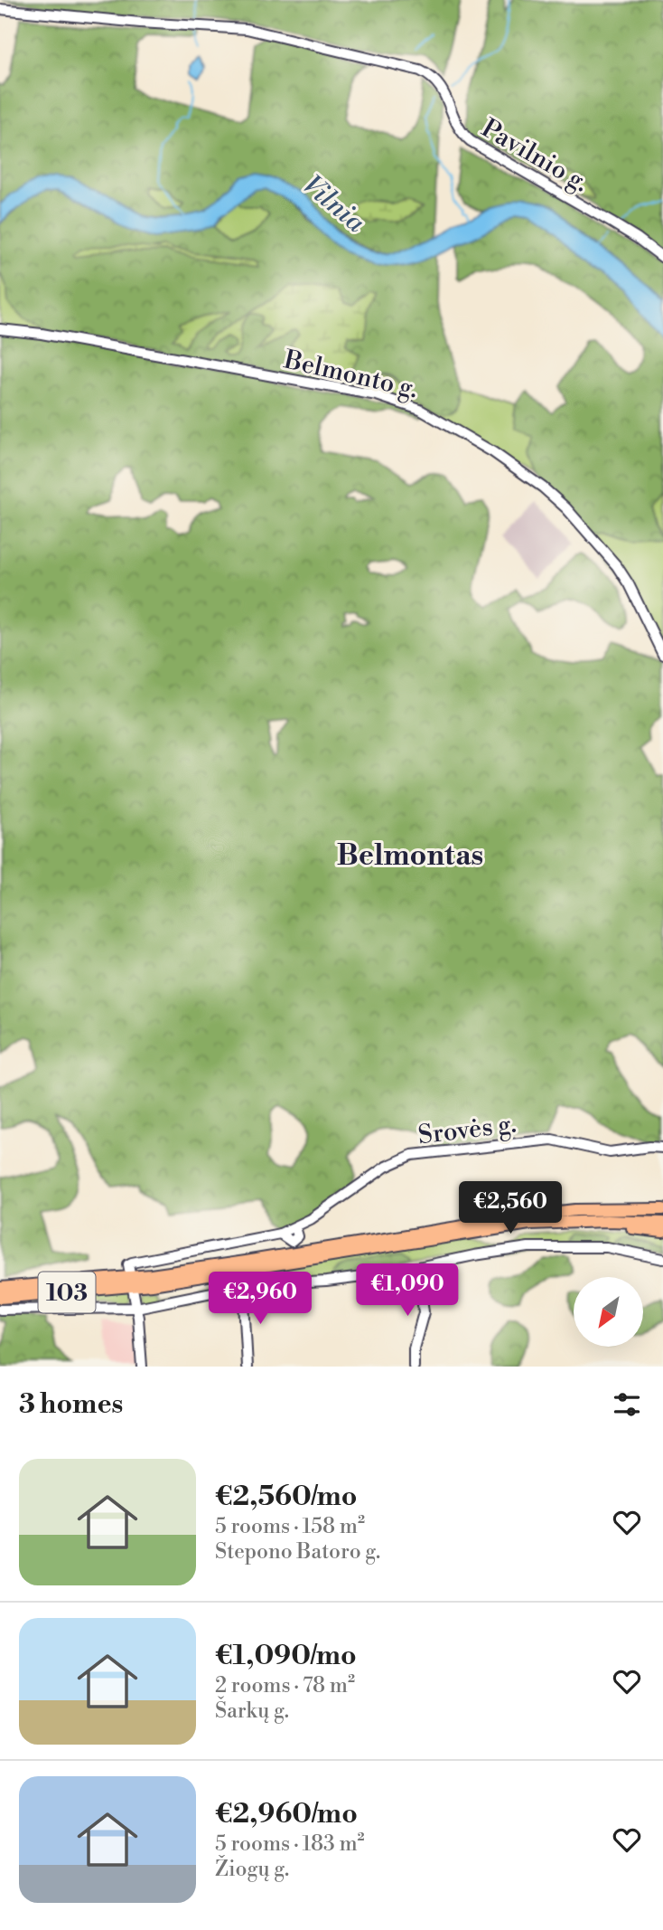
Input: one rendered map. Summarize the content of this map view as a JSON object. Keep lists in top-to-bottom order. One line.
{"streets":{"main road":["103"],"street":["Pavilnio g.","Belmonto g.","Srovės g."]},"crossings":[["Srovės g.","103"]],"districts":["Belmontas"],"water":["Vilnia"],"north":"bottom left","page":{"price":["€2,560","€1,090","€2,960"],"heading":"3 homes","list":[{"name":"€2,560/mo","note":"5 rooms · 158 m² · Stepono Batoro g."},{"name":"€1,090/mo","note":"2 rooms · 78 m² · Šarkų g."},{"name":"€2,960/mo","note":"5 rooms · 183 m² · Žiogų g."}]}}
